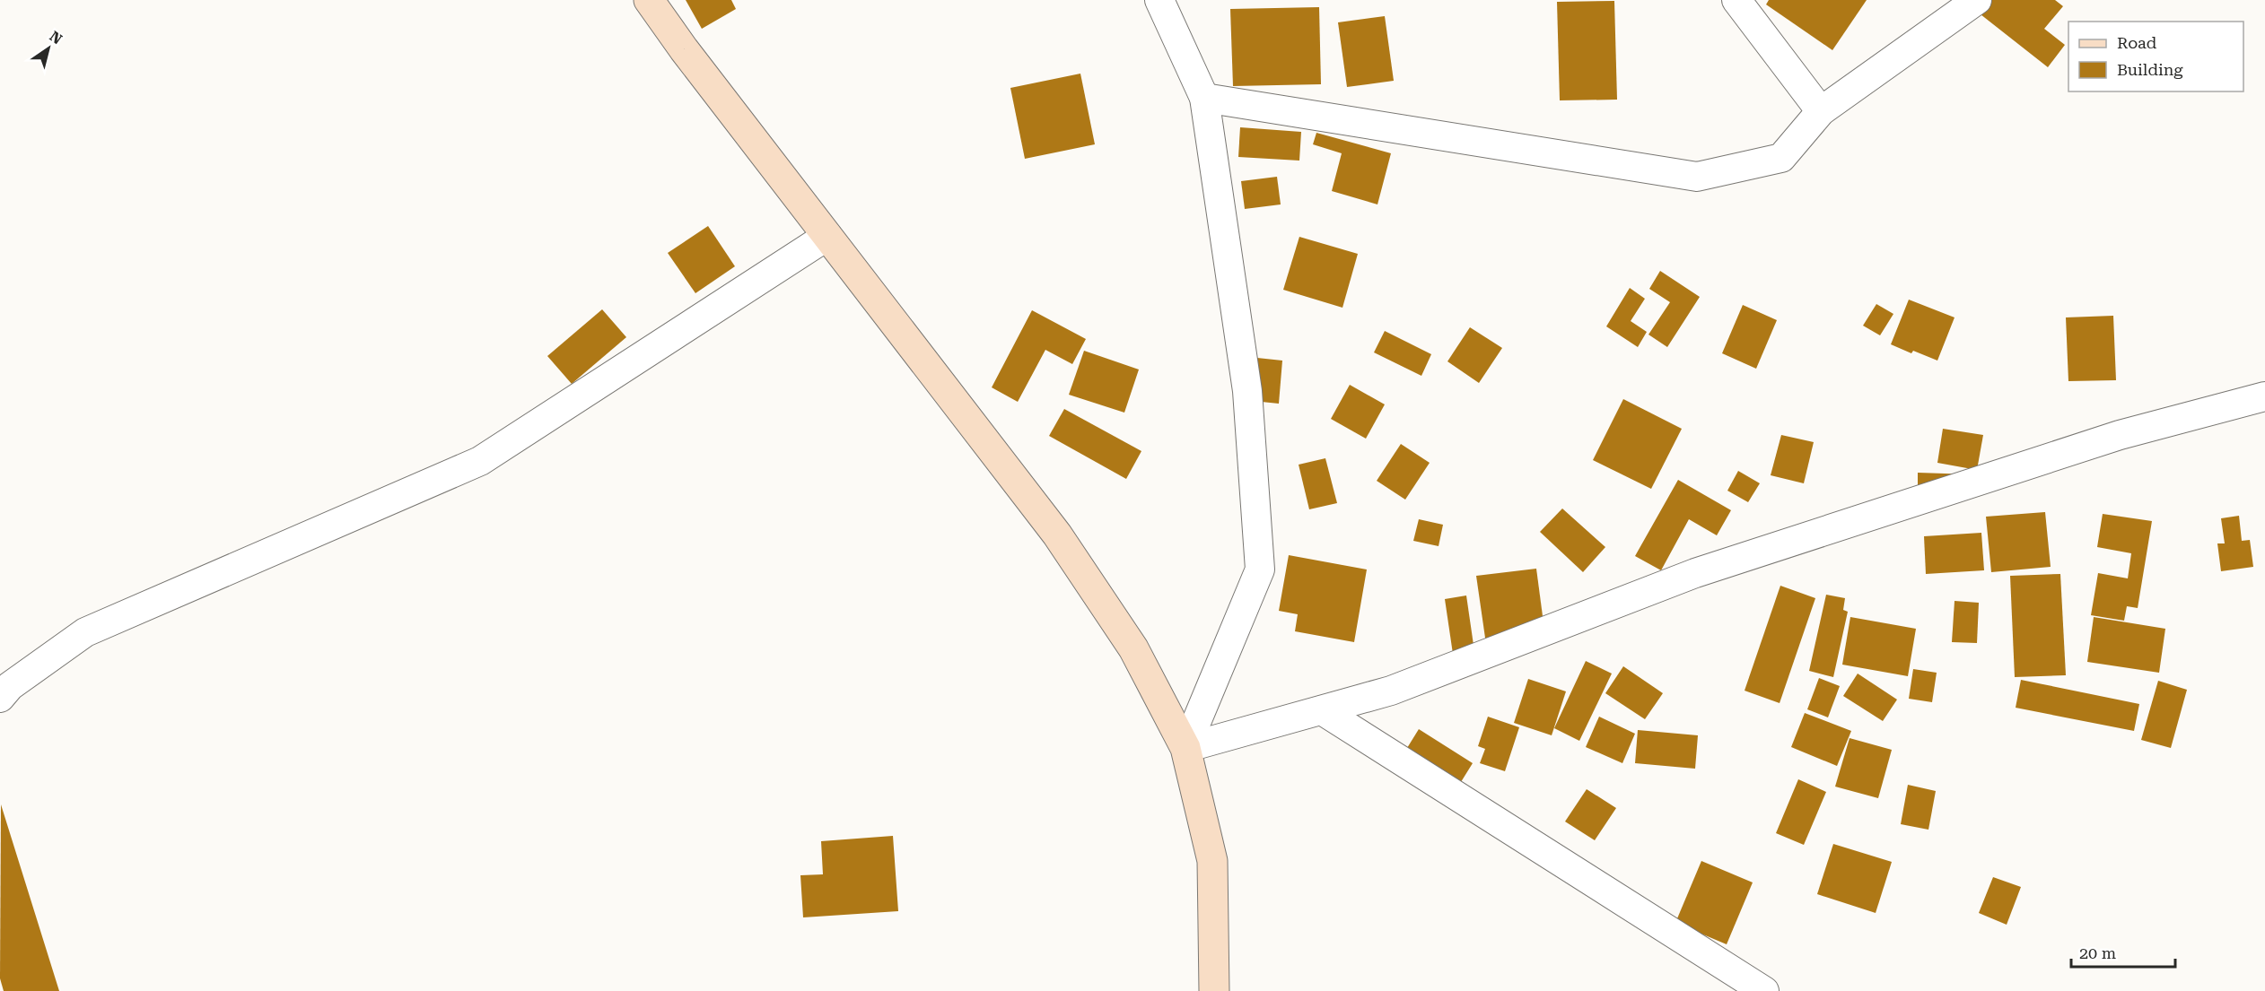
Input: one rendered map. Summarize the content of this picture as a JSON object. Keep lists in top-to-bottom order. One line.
{"legend":["Road","Building"],"scale_bar":"20 m","north":"top right"}
